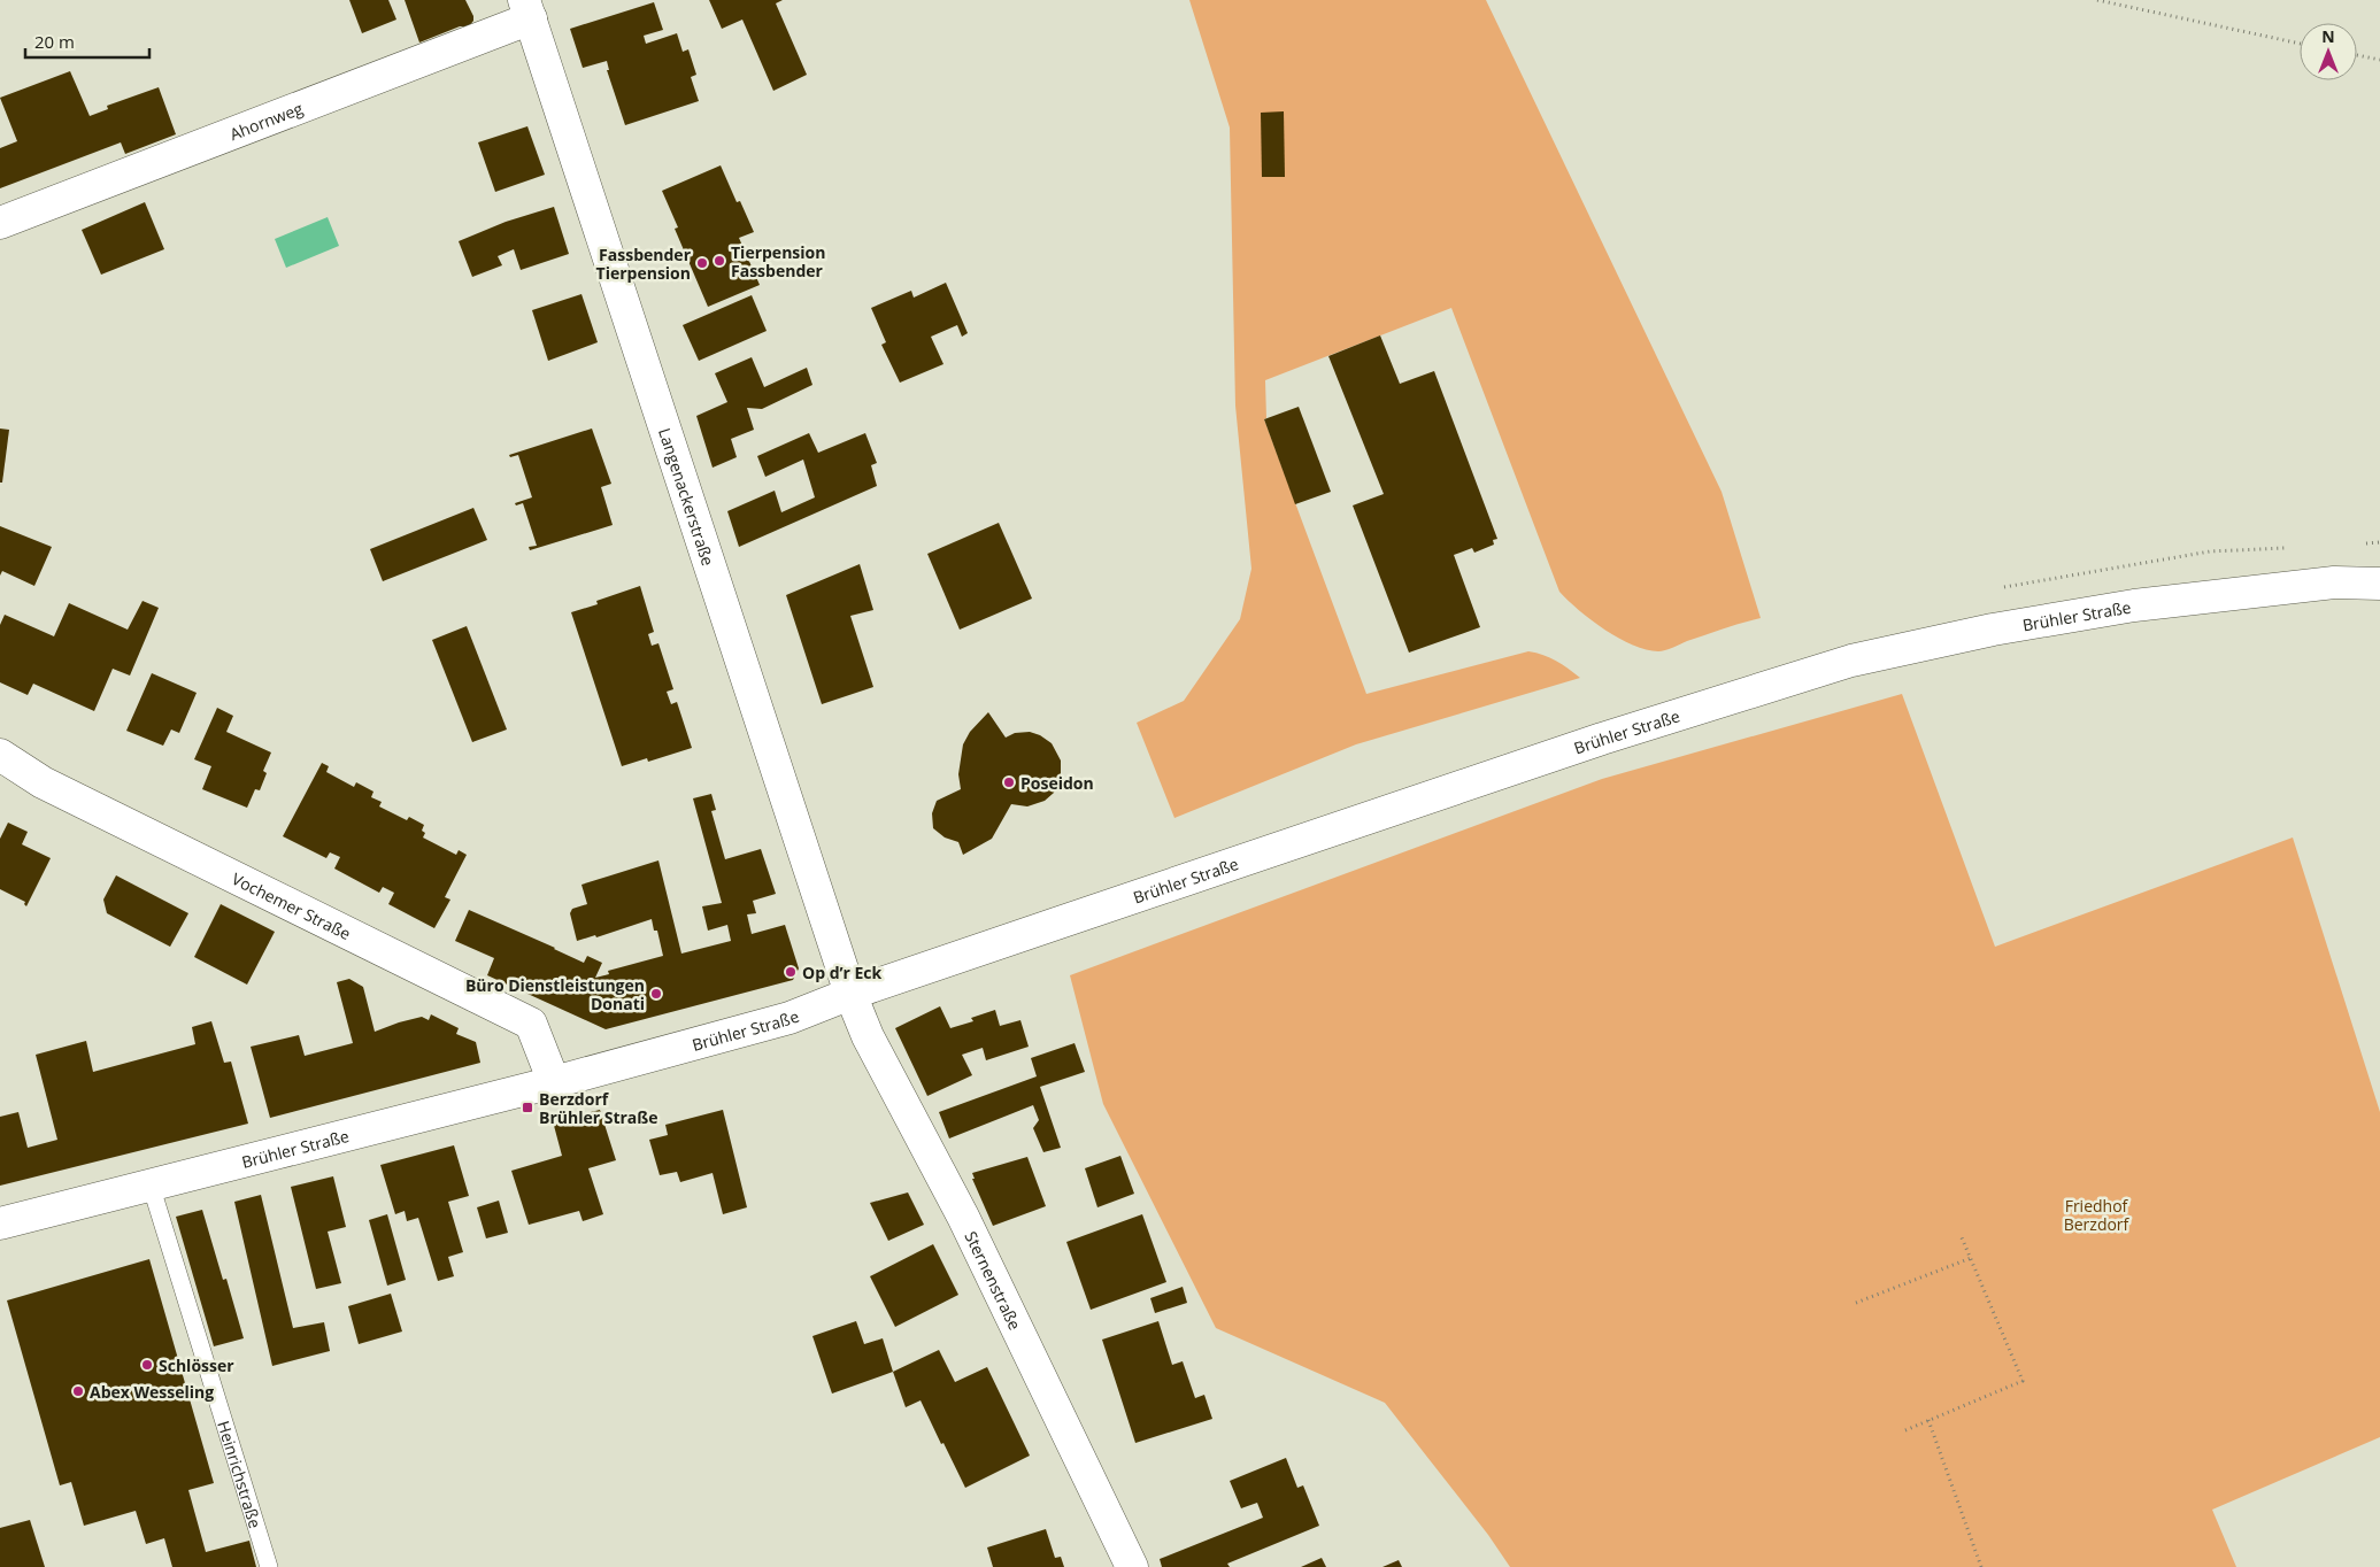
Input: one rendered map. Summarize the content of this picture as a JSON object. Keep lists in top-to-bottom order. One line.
{"streets":{"street":["Ahornweg","Langenackerstraße","Brühler Straße","Vochemer Straße","Sternenstraße"],"lane":["Heinrichstraße"]},"crossings":[["Ahornweg","Langenackerstraße"],["Langenackerstraße","Brühler Straße"],["Langenackerstraße","Sternenstraße"],["Brühler Straße","Vochemer Straße"],["Brühler Straße","Sternenstraße"],["Brühler Straße","Heinrichstraße"]],"parks":["Friedhof Berzdorf"],"places":{"other":["Tierpension Fassbender","Fassbender Tierpension","Poseidon","Op d’r Eck","Büro Dienstleistungen Donati","Schlösser","Abex Wesseling"],"transit":["Berzdorf Brühler Straße"]},"scale_bar":"20 m","north":"top"}
